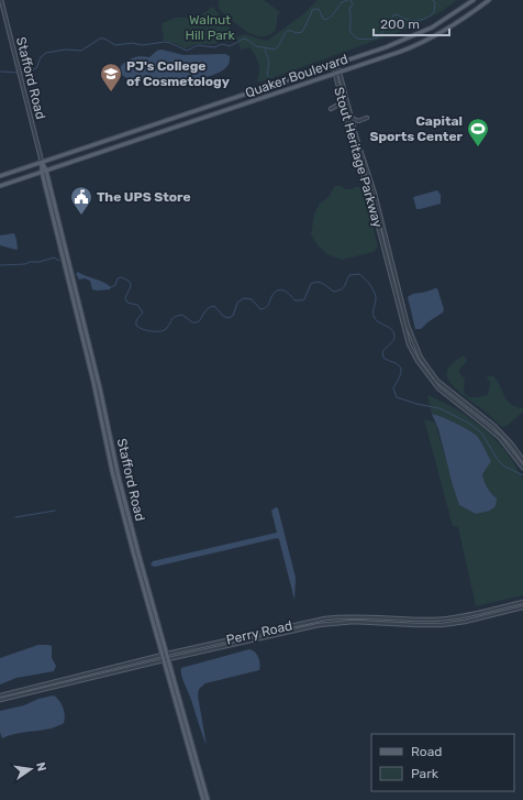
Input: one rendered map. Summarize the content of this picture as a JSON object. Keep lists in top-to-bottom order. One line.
{"streets":{"main road":["Quaker Boulevard","Stafford Road"],"street":["Stout Heritage Parkway","Perry Road"]},"crossings":[["Quaker Boulevard","Stafford Road"],["Quaker Boulevard","Stout Heritage Parkway"],["Stafford Road","Perry Road"]],"parks":["Walnut Hill Park"],"places":{"school or university":["PJ's College of Cosmetology"],"sports":["Capital Sports Center"],"public building":["The UPS Store"]},"legend":["Road","Park"],"scale_bar":"200 m","north":"right"}
